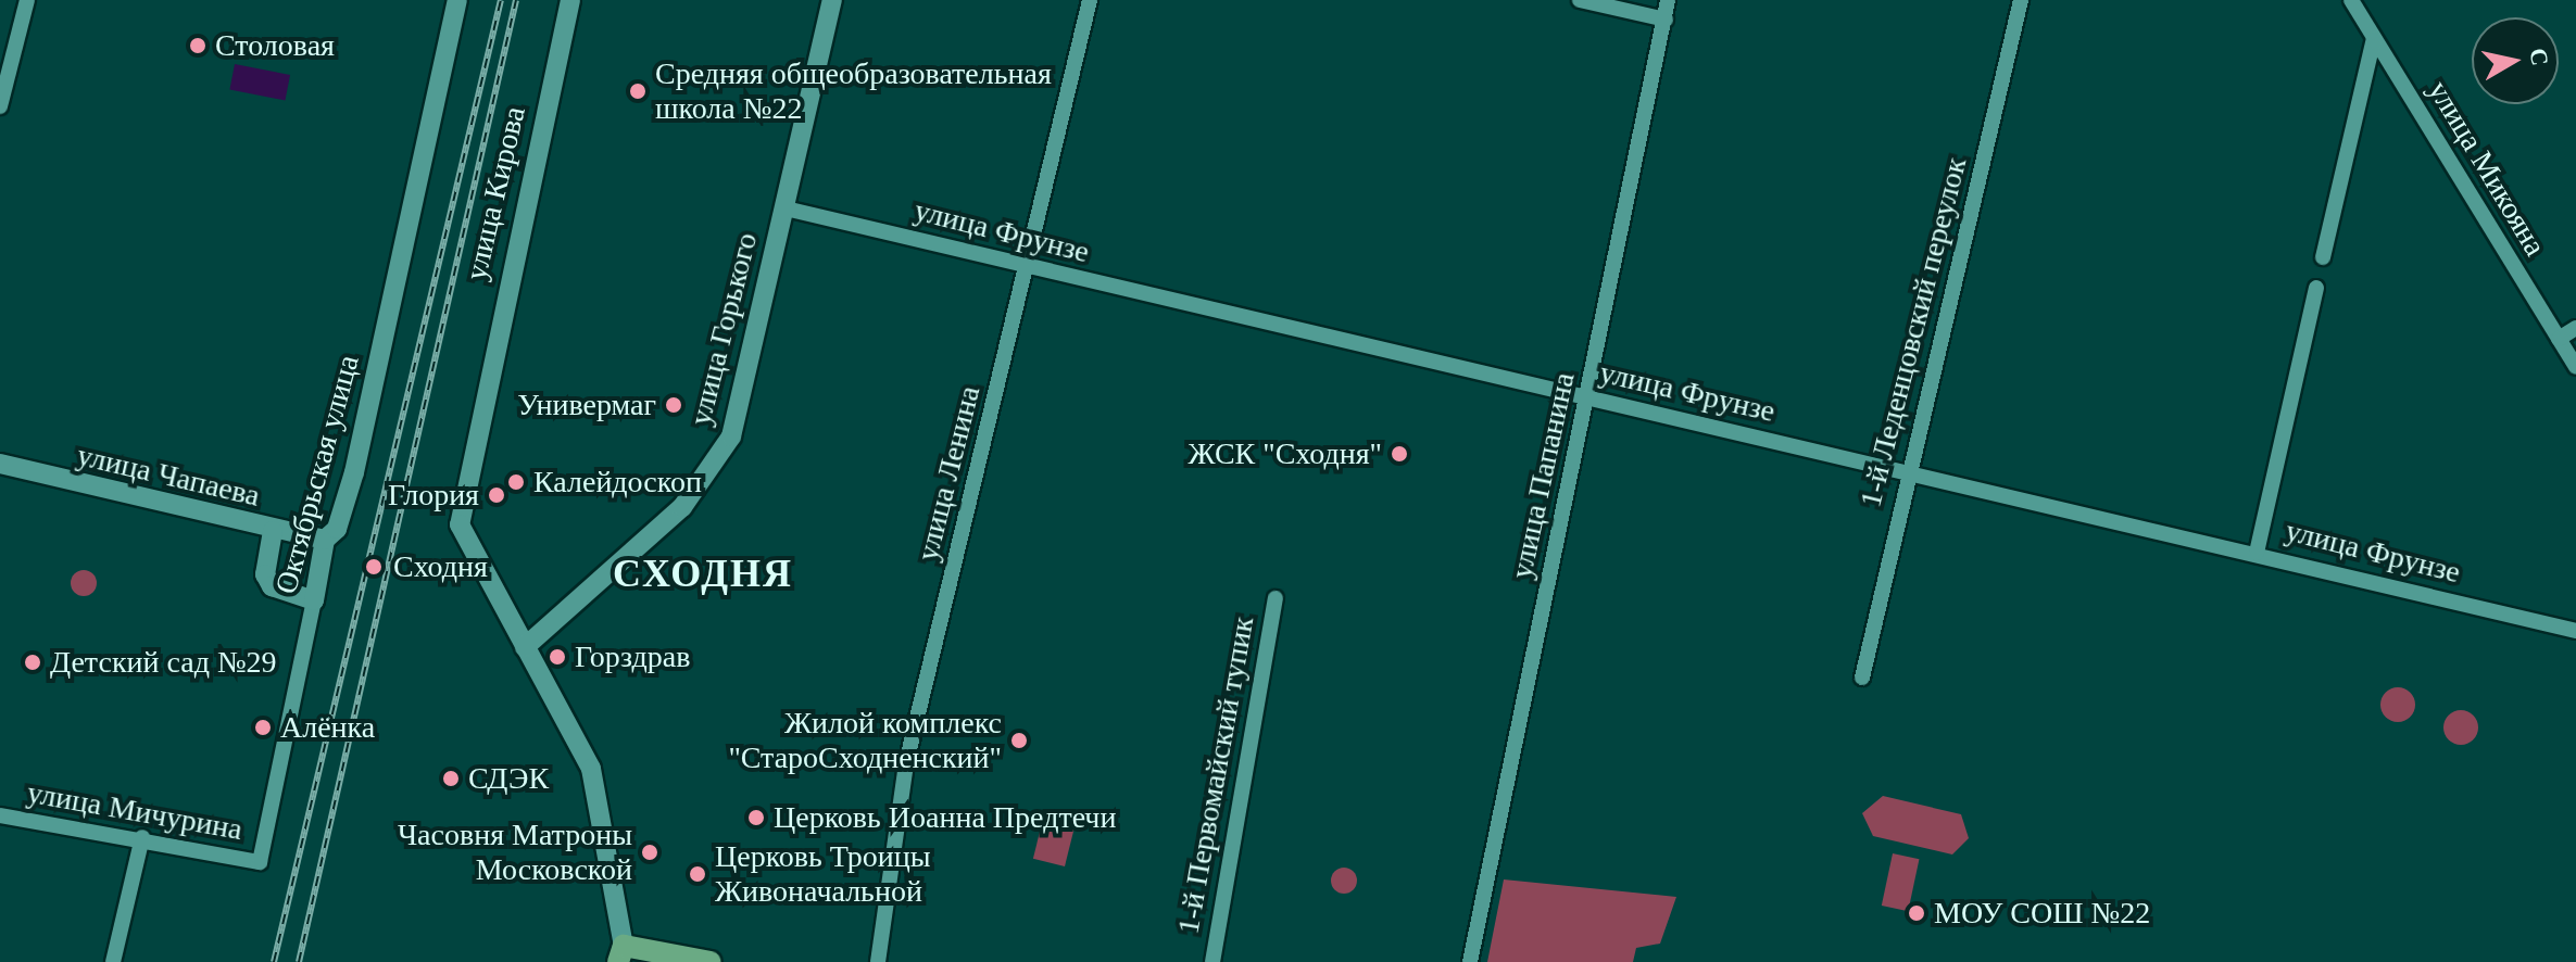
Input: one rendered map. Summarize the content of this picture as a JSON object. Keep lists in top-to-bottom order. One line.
{"streets":{"street":["улица Микояна","улица Кирова","улица Фрунзе","улица Горького","1-й Леденцовский переулок","улица Ленина","Октябрьская улица","улица Чапаева","улица Папанина","1-й Первомайский тупик","улица Мичурина"]},"crossings":[["улица Кирова","улица Горького"],["улица Фрунзе","улица Горького"],["улица Фрунзе","1-й Леденцовский переулок"],["улица Фрунзе","улица Ленина"],["улица Фрунзе","улица Папанина"],["Октябрьская улица","улица Чапаева"],["Октябрьская улица","улица Мичурина"]],"districts":["СХОДНЯ"],"places":["Столовая","Средняя общеобразовательная школа №22","Универмаг","ЖСК \"Сходня\"","Калейдоскоп","Глория","Сходня","Горздрав","Детский сад №29","Алёнка","Жилой комплекс \"СтароСходненский\"","СДЭК","Церковь Иоанна Предтечи","Часовня Матроны Московской","Церковь Троицы Живоначальной","МОУ СОШ №22"],"north":"right"}
